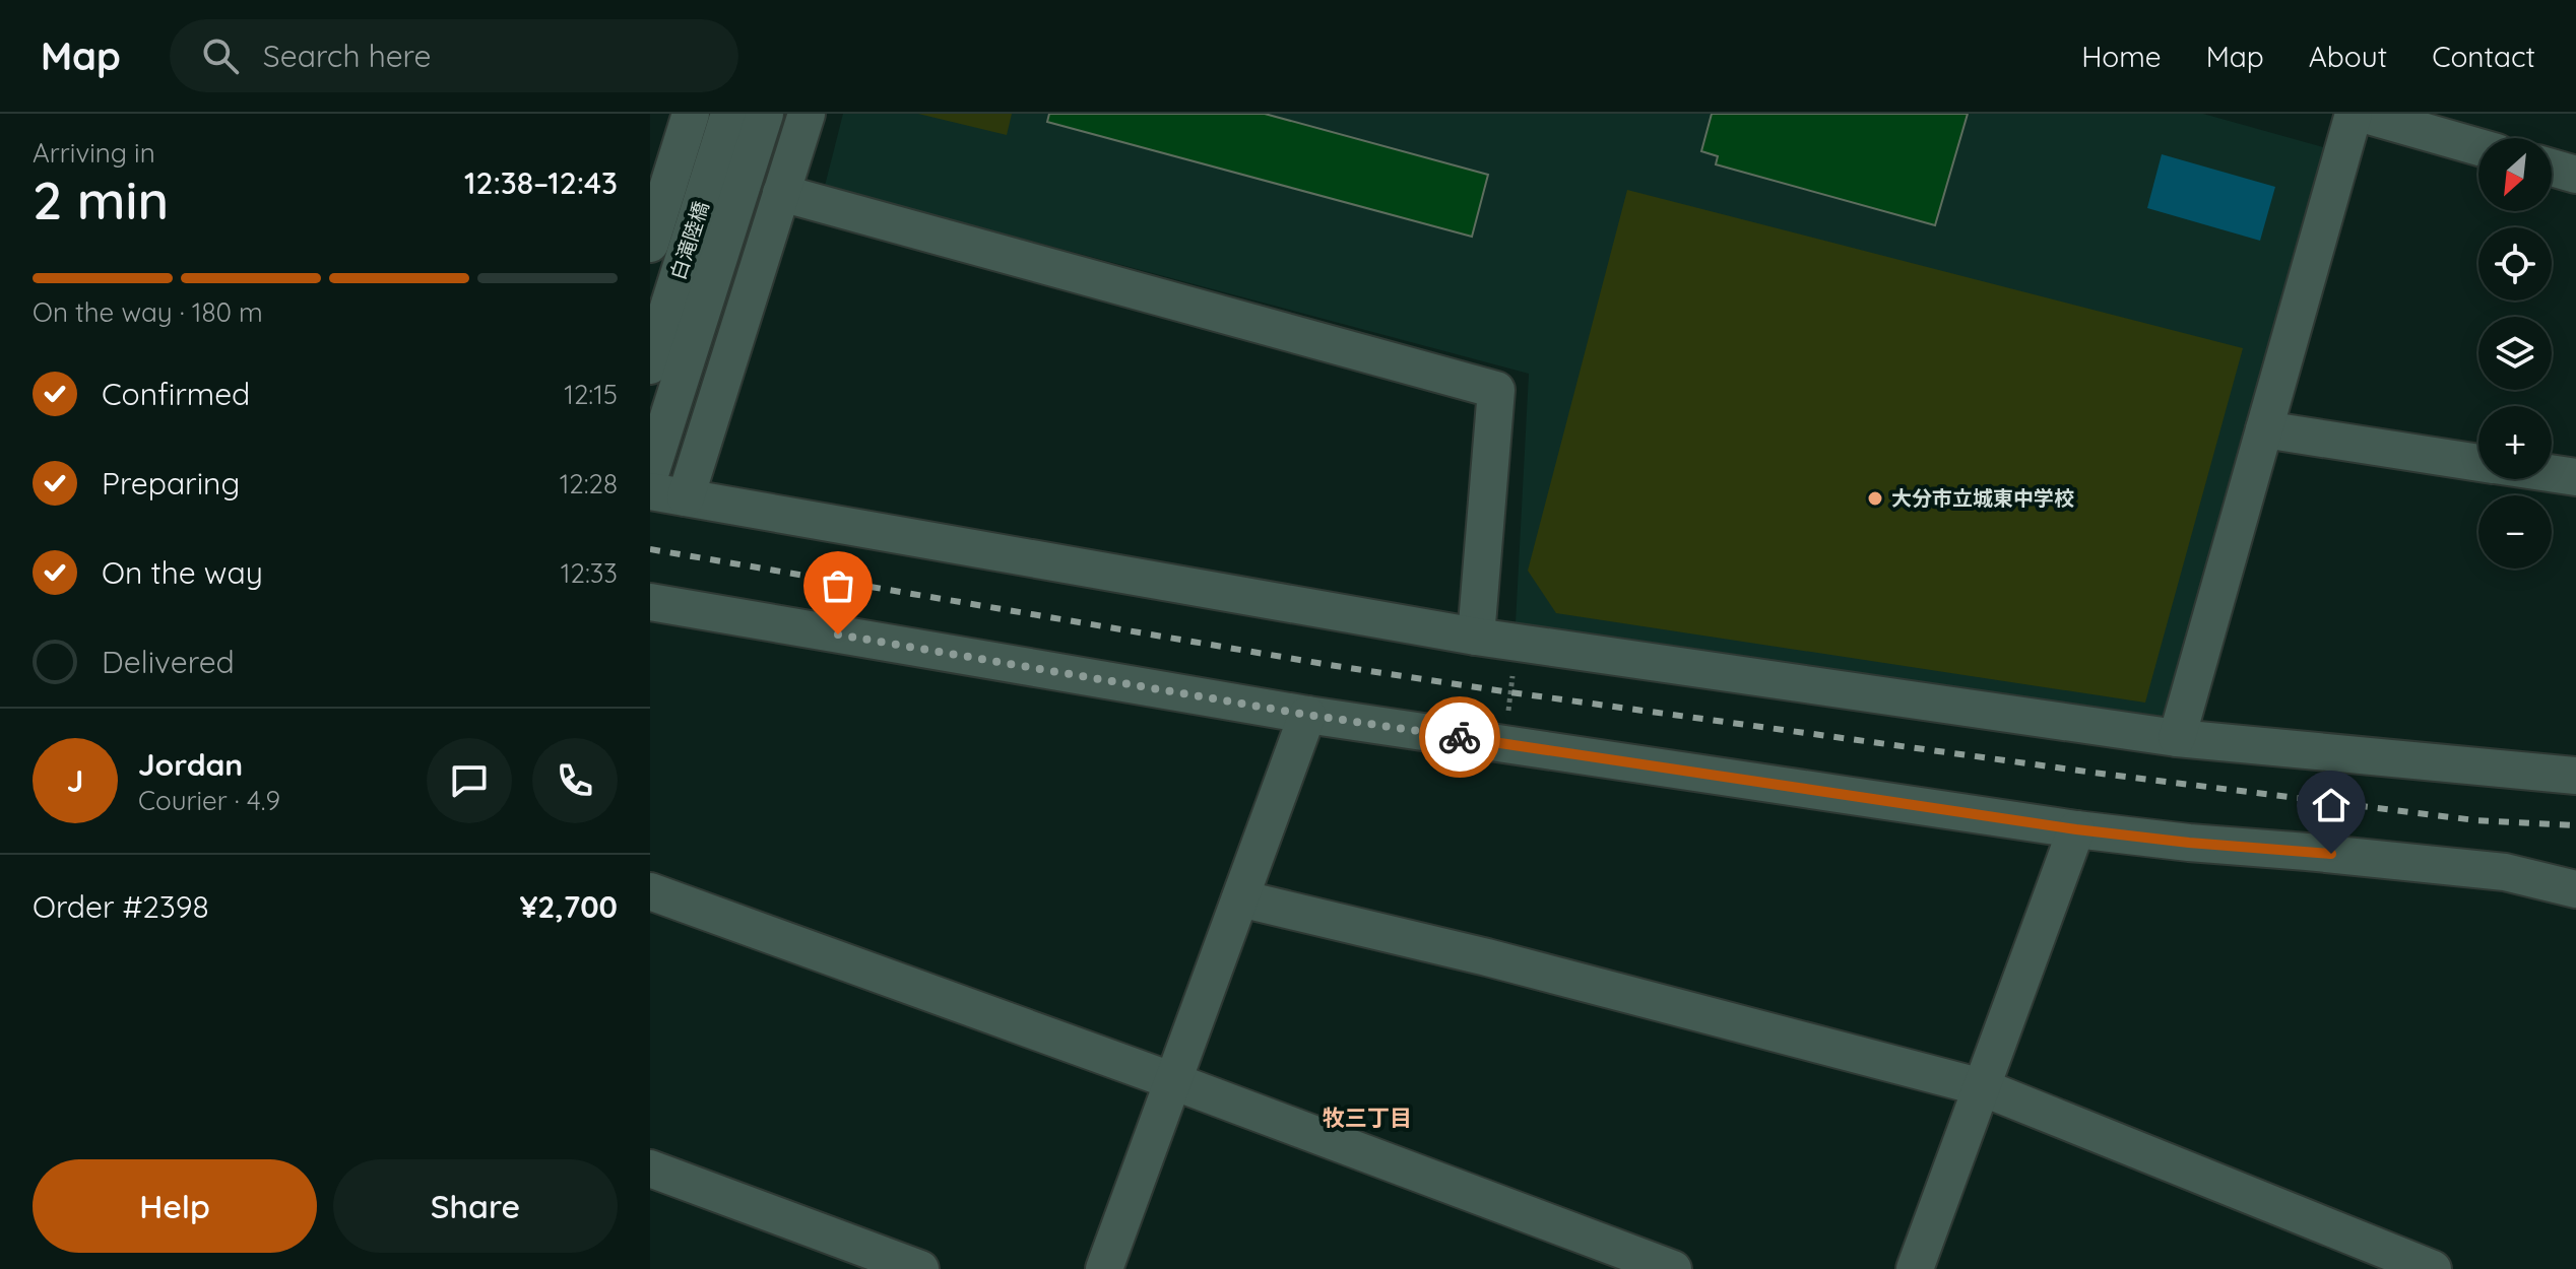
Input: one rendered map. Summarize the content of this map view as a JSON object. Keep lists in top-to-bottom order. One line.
{"streets":{"street":["白滝陸橋"]},"districts":["牧三丁目"],"places":["大分市立城東中学校"],"north":"bottom left","page":{"header":"Map","search":"Search here","nav":["Home","Map","About","Contact"],"heading":["2 min","Arriving in","12:38–12:43"],"panel":["Jordan","Courier · 4.9","Order #2398","¥2,700"],"map_buttons":["+","−"],"bar":"On the way · 180 m","list":[["Confirmed","12:15"],["Preparing","12:28"],["On the way","12:33"],"Delivered"],"round":"J","buttons":["Help","Share"]}}
